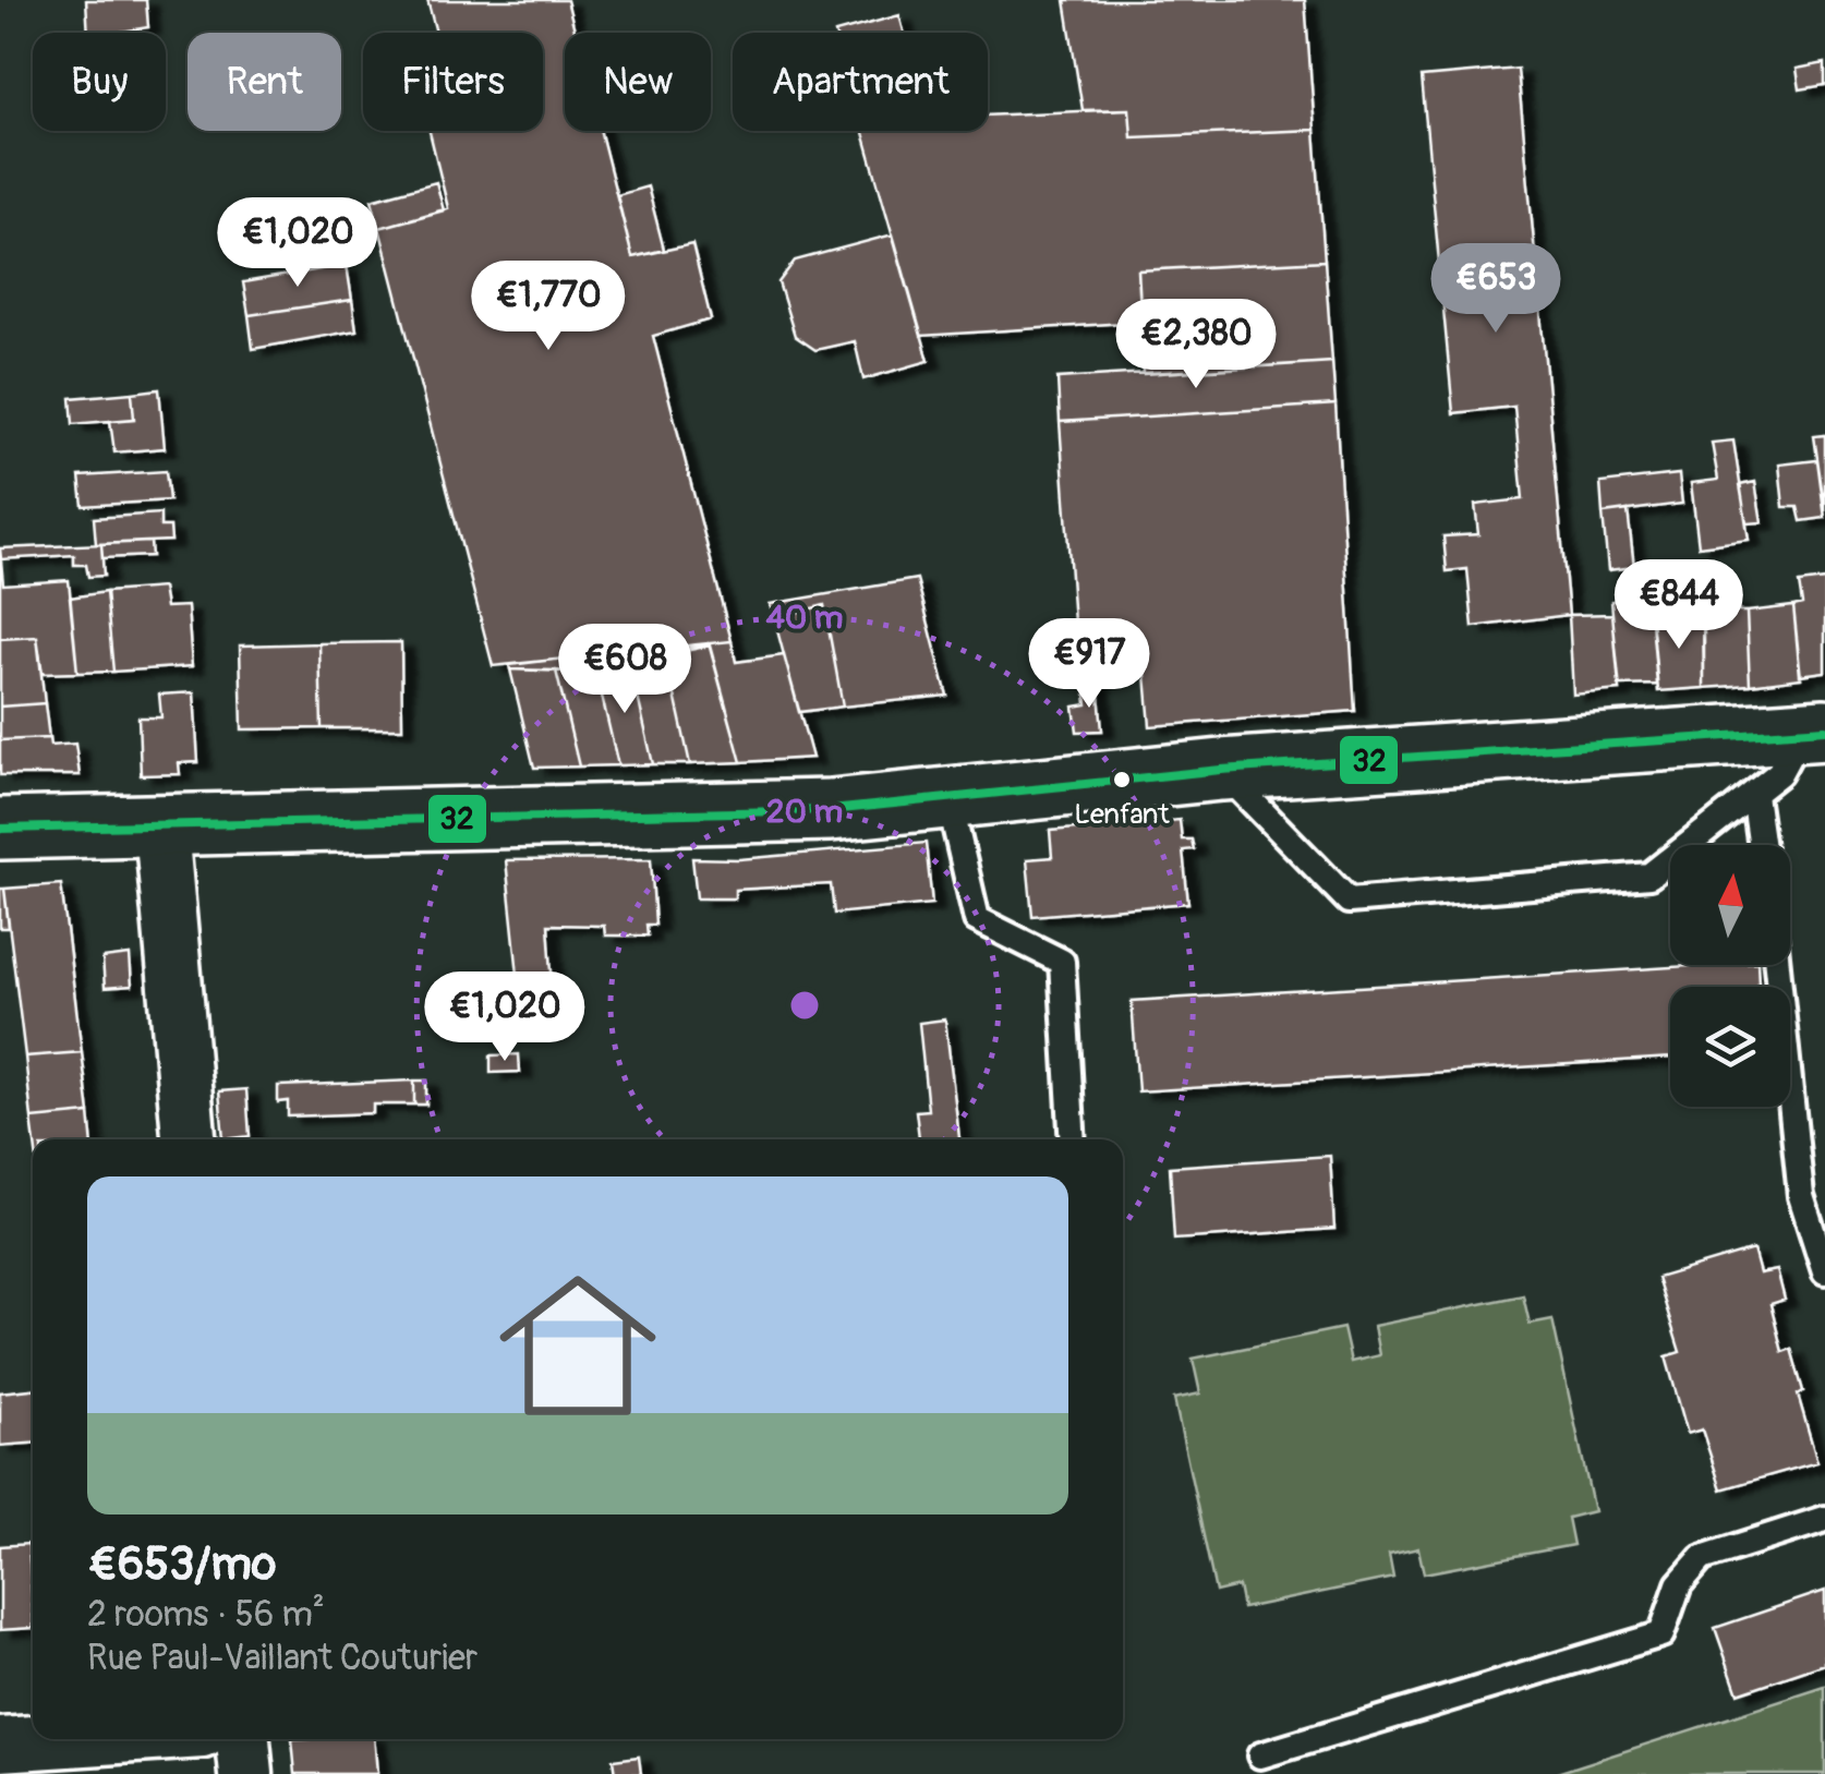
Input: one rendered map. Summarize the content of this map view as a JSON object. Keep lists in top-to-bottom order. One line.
{"places":["Lenfant"],"lines":["transit line 32"],"north":"top","page":{"chip":["Buy","Rent","Filters","New","Apartment"],"price":["€1,020","€653","€1,770","€2,380","€844","€917","€608","€1,020"],"list":[{"name":"€653/mo","note":"2 rooms · 56 m² · Rue Paul-Vaillant Couturier"}]},"rings":["40 m","20 m"]}
